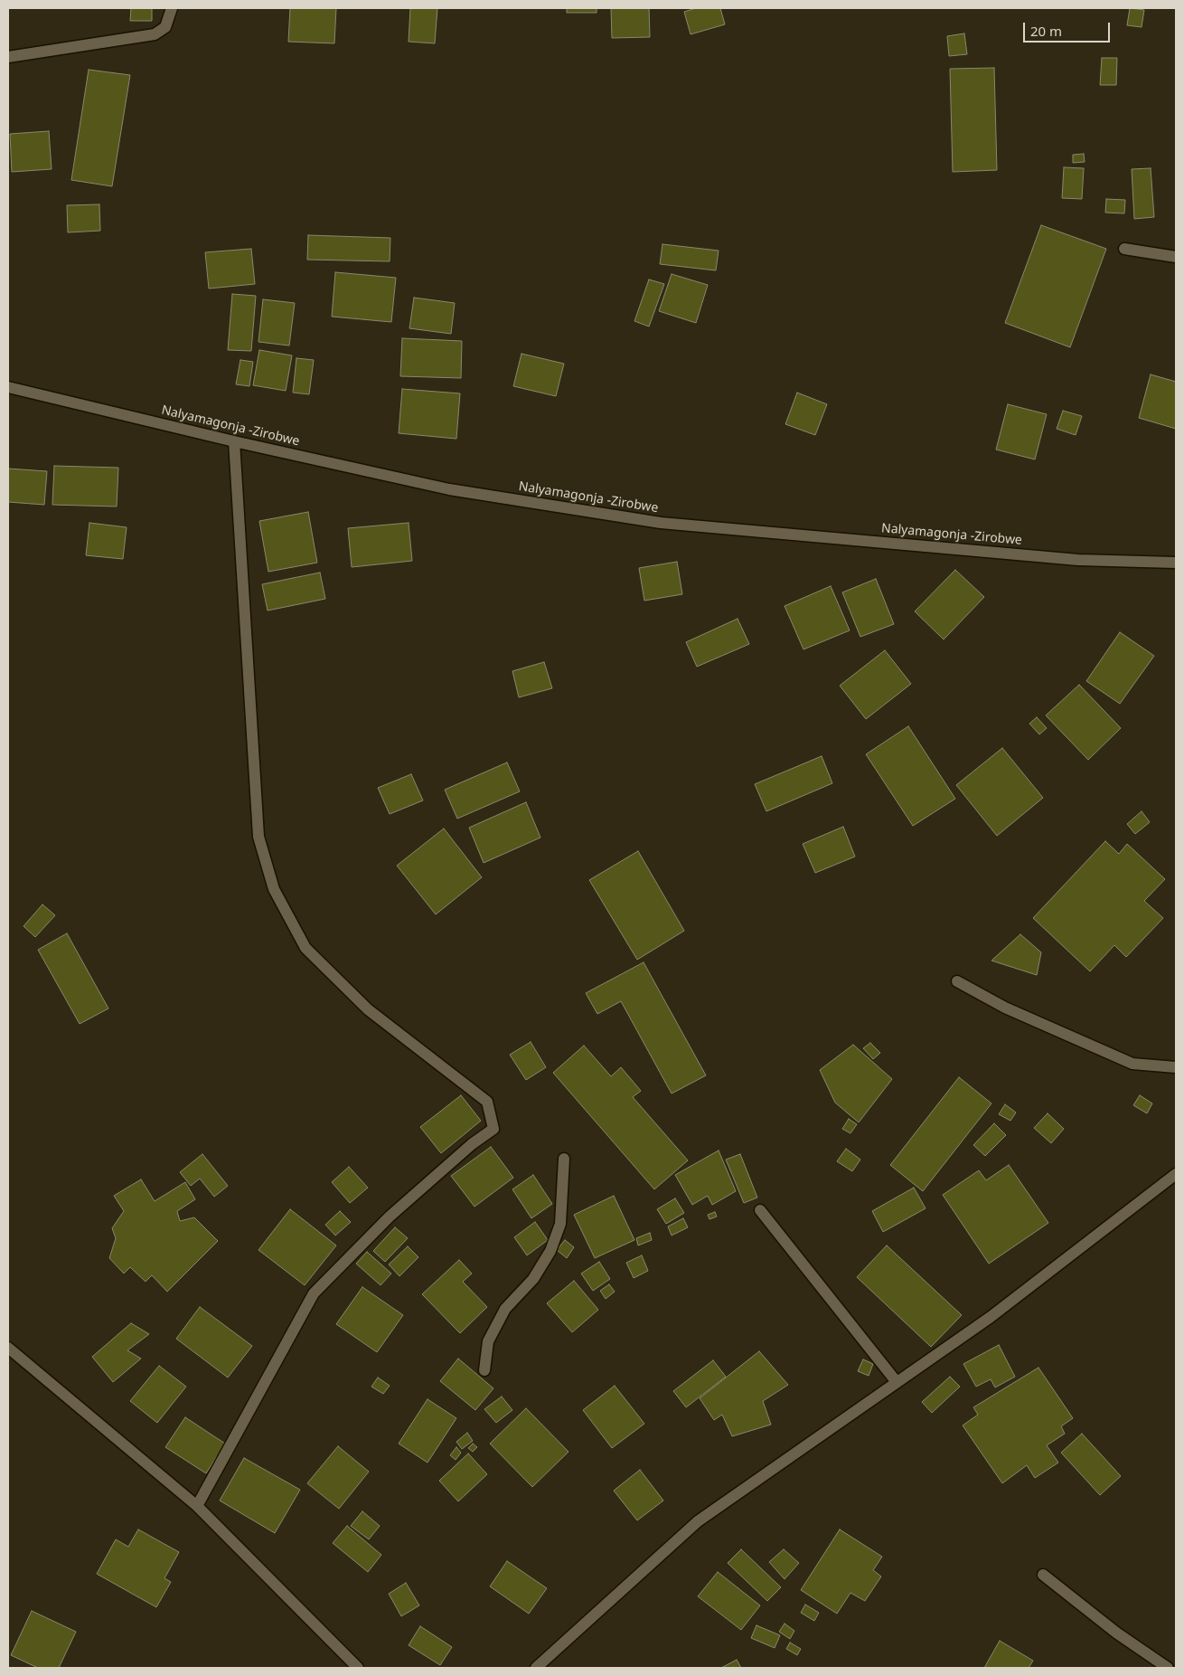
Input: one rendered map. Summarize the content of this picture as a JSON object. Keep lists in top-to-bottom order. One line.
{"streets":{"street":["Nalyamagonja -Zirobwe"]},"scale_bar":"20 m"}
